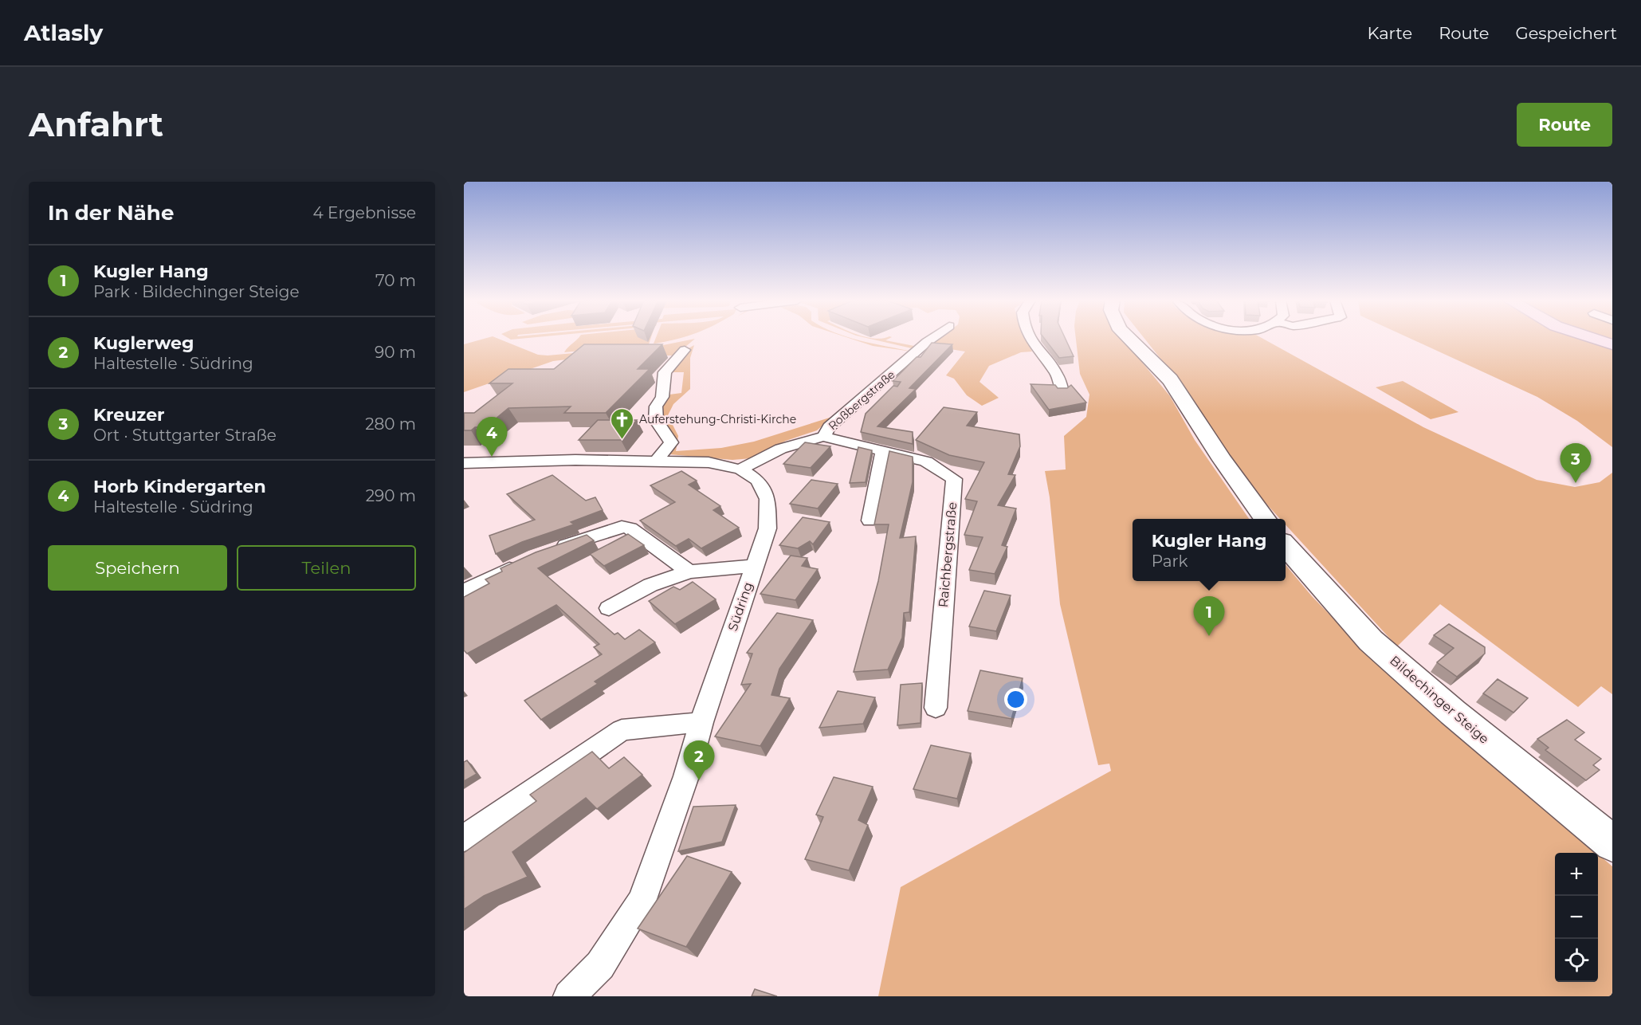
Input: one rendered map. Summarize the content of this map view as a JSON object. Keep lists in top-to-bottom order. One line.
{"streets":{"street":["Roßbergstraße","Raichbergstraße","Südring","Bildechinger Steige"]},"crossings":[["Roßbergstraße","Raichbergstraße"],["Roßbergstraße","Südring"]],"places":{"church":["Auferstehung-Christi-Kirche"]},"page":{"header":"Atlasly","nav":["Karte","Route","Gespeichert"],"buttons":["Route",["Speichern","Teilen"]],"title":"Anfahrt","heading":["In der Nähe","4 Ergebnisse"],"list":[{"mark":"1","name":"Kugler Hang","note":"Park · Bildechinger Steige","value":"70 m"},{"mark":"2","name":"Kuglerweg","note":"Haltestelle · Südring","value":"90 m"},{"mark":"3","name":"Kreuzer","note":"Ort · Stuttgarter Straße","value":"280 m"},{"mark":"4","name":"Horb Kindergarten","note":"Haltestelle · Südring","value":"290 m"}],"pins":["4","3","1","2"],"popup":["Kugler Hang","Park"],"map_buttons":["+","−"]}}
